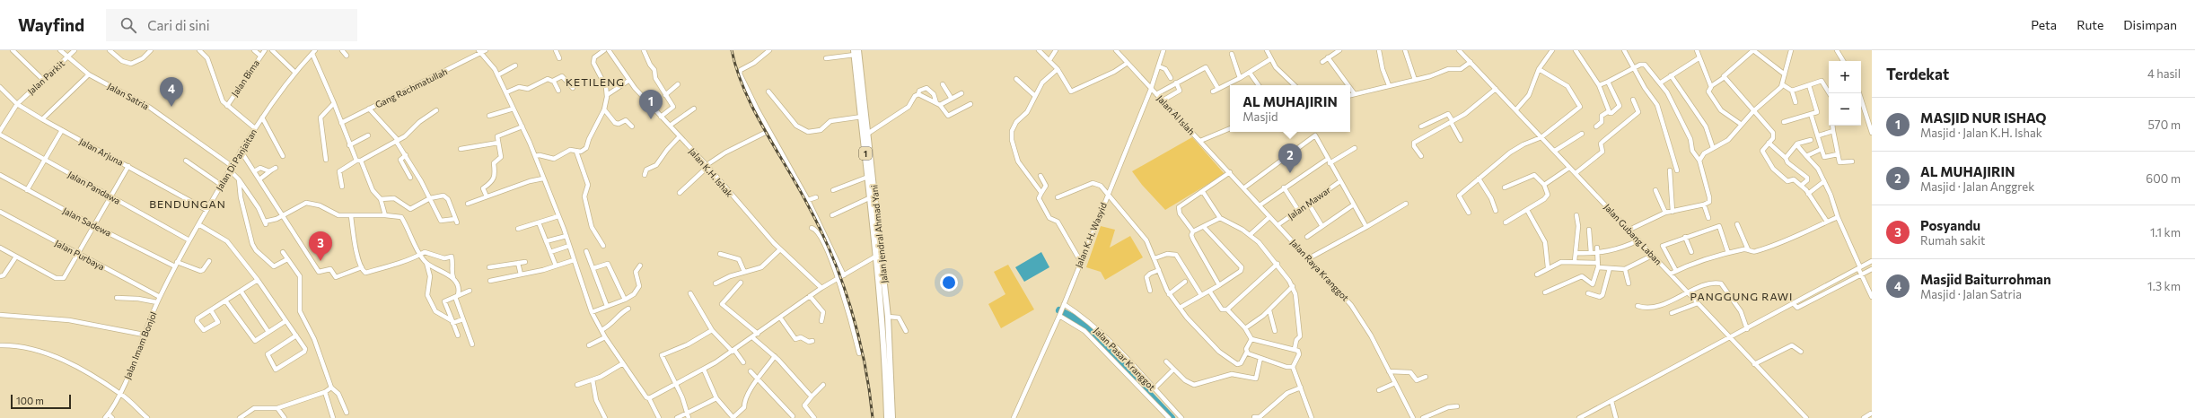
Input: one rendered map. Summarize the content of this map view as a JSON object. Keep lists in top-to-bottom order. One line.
{"streets":{"highway":["1","Jalan Jendral Ahmad Yani"],"street":["Jalan Parkit","Jalan Bima","Gang Rachmatullah","Jalan Satria","Jalan Al Islah","Jalan Arjuna","Jalan Di Panjaitan","Jalan K.H. Ishak","Jalan Pandawa","Jalan Mawar","Jalan Sadewa","Jalan Gubang Laban","Jalan K.H. Wasyid","Jalan Purbaya","Jalan Raya Kranggot","Jalan Imam Bonjol","Jalan Pasar Kranggot"]},"crossings":[["Jalan Parkit","Jalan Satria"],["Jalan Parkit","Jalan Arjuna"],["Jalan Bima","Jalan Di Panjaitan"],["Jalan Satria","Jalan Di Panjaitan"],["Jalan Al Islah","Jalan K.H. Wasyid"],["Jalan Al Islah","Jalan Raya Kranggot"],["Jalan Arjuna","Jalan Di Panjaitan"],["Jalan Di Panjaitan","Jalan Pandawa"],["Jalan Di Panjaitan","Jalan Sadewa"],["Jalan Di Panjaitan","Jalan Purbaya"],["Jalan Di Panjaitan","Jalan Imam Bonjol"],["Jalan Mawar","Jalan Raya Kranggot"],["Jalan K.H. Wasyid","Jalan Pasar Kranggot"],["Jalan Purbaya","Jalan Imam Bonjol"]],"districts":["KETILENG","BENDUNGAN","PANGGUNG RAWI"],"scale_bar":"100 m","page":{"header":"Wayfind","search":"Cari di sini","nav":["Peta","Rute","Disimpan"],"heading":["Terdekat","4 hasil"],"map_buttons":["+","−"],"pins":["4","1","2","3"],"popup":["AL MUHAJIRIN","Masjid"],"list":[{"mark":"1","name":"MASJID NUR ISHAQ","note":"Masjid · Jalan K.H. Ishak","value":"570 m"},{"mark":"2","name":"AL MUHAJIRIN","note":"Masjid · Jalan Anggrek","value":"600 m"},{"mark":"3","name":"Posyandu","note":"Rumah sakit","value":"1.1 km"},{"mark":"4","name":"Masjid Baiturrohman","note":"Masjid · Jalan Satria","value":"1.3 km"}],"scale":"100 m"}}
